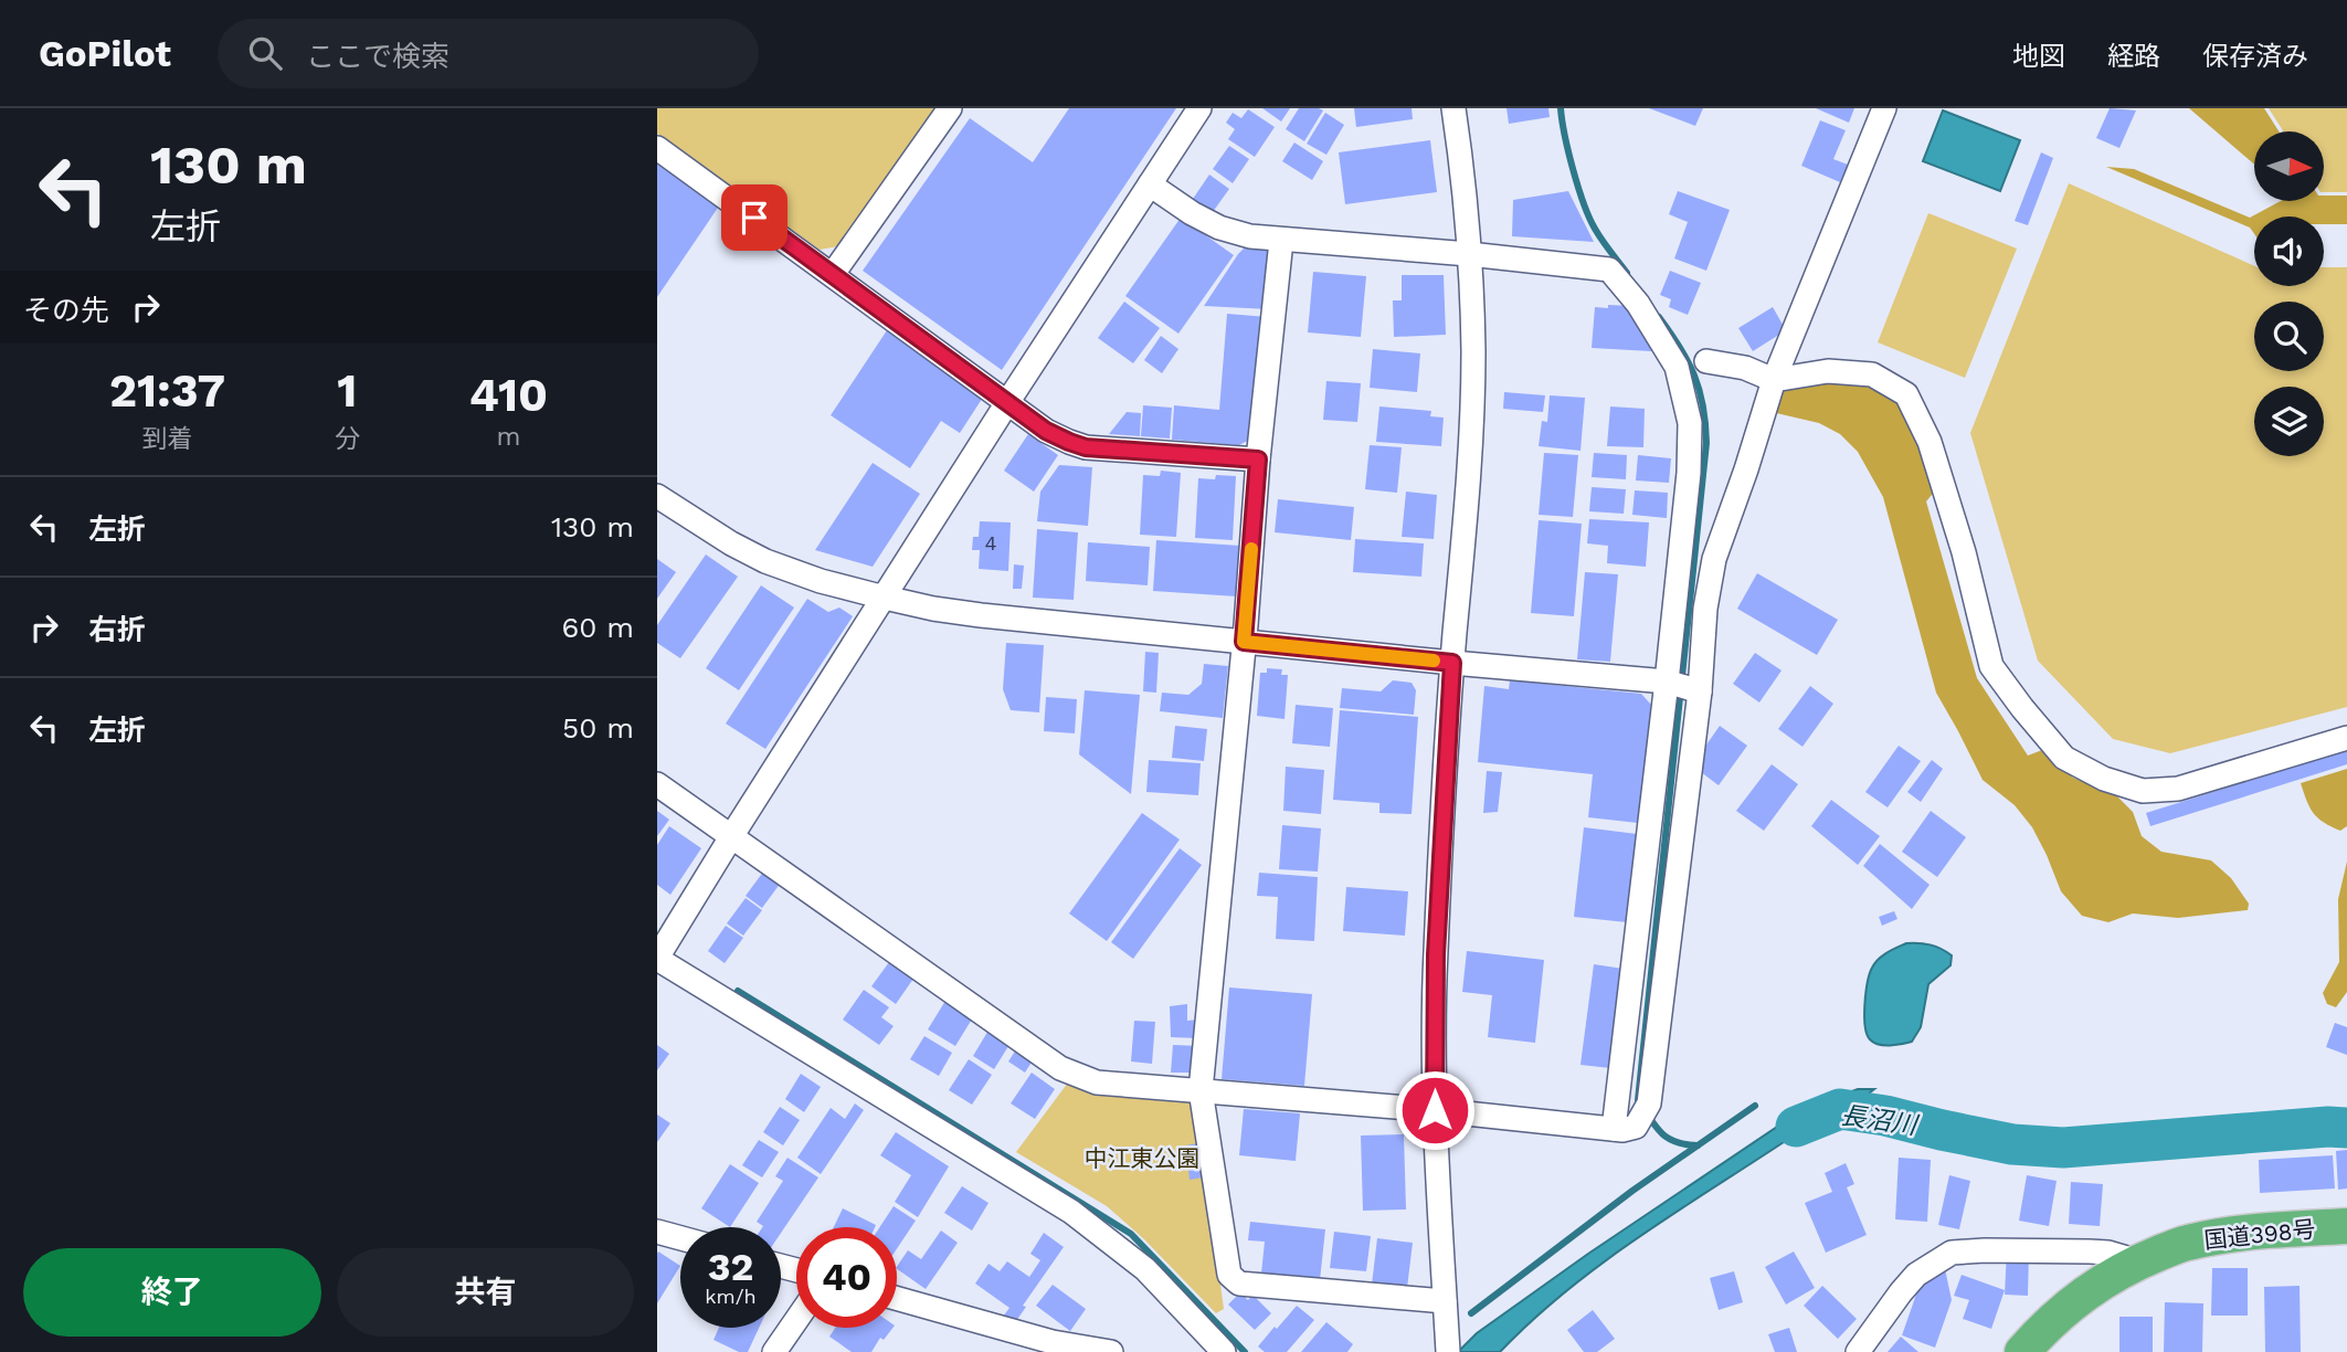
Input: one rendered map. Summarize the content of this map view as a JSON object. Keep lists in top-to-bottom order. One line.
{"streets":{"highway":["国道398号"]},"water":["長沼川"],"parks":["中江東公園"],"house_numbers":["4"],"north":"right","page":{"header":"GoPilot","search":"ここで検索","nav":["地図","経路","保存済み"],"turn":["130 m","左折"],"then":"その先","eta":["21:37","到着","1","分","410","m"],"list":[{"name":"左折","value":"130 m"},{"name":"右折","value":"60 m"},{"name":"左折","value":"50 m"}],"speed":"32 km/h","limit":"40","buttons":["終了","共有"]}}
